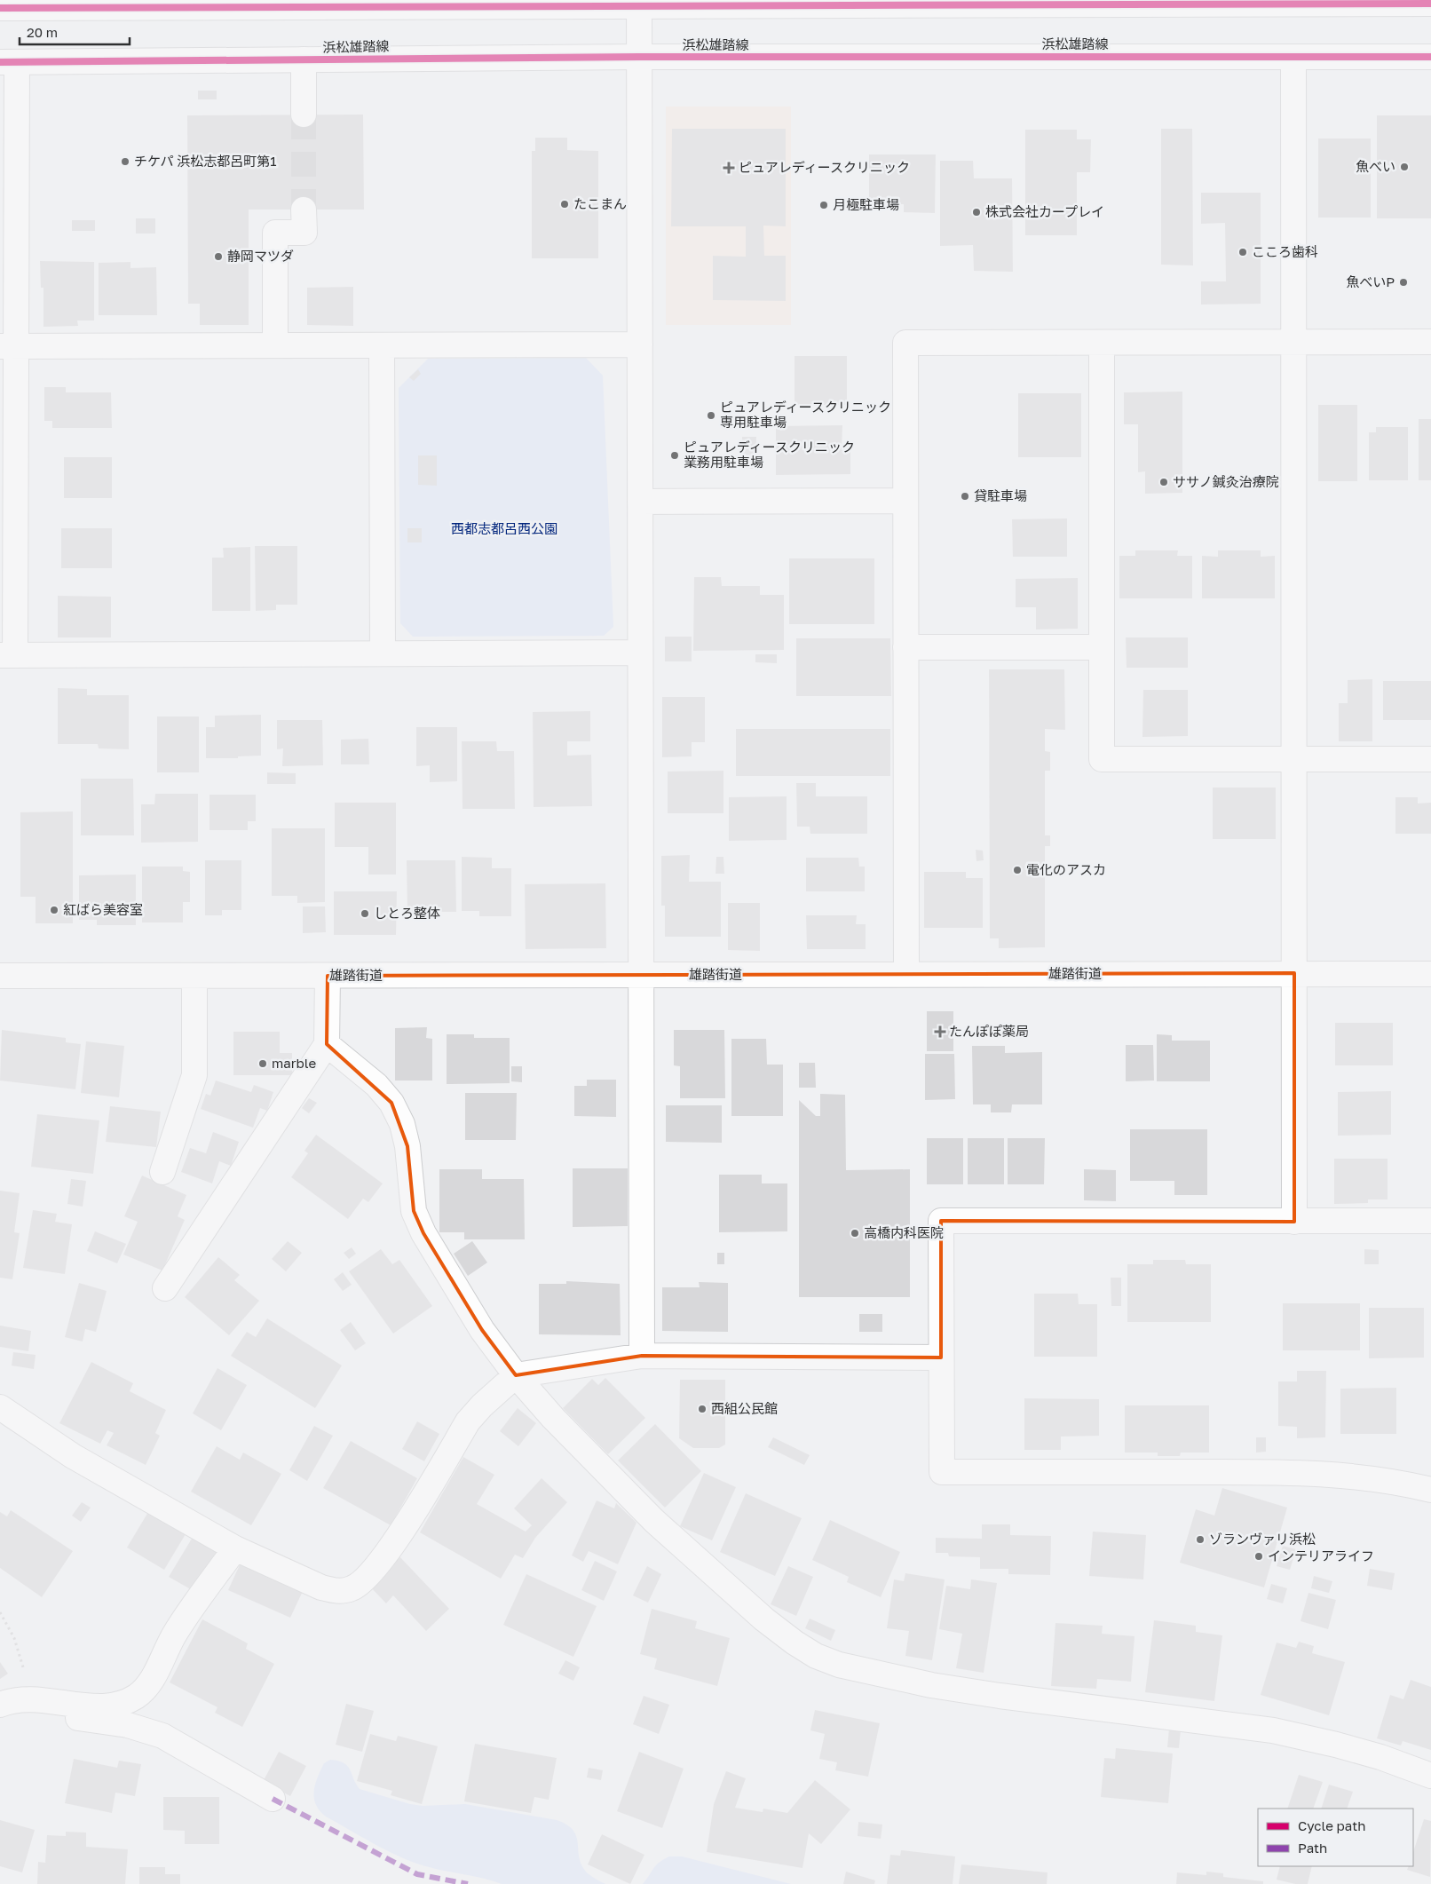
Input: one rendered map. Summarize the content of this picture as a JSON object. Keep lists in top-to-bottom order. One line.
{"streets":{"street":["浜松雄踏線","雄踏街道"]},"parks":["西都志都呂西公園"],"places":{"other":["チケパ 浜松志都呂町第1","魚べい","たこまん","月極駐車場","株式会社カープレイ","こころ歯科","静岡マツダ","魚べいP","ピュアレディースクリニック 専用駐車場","ピュアレディースクリニック 業務用駐車場","ササノ鍼灸治療院","貸駐車場","電化のアスカ","紅ばら美容室","しとろ整体","marble","高橋内科医院","西組公民館","ゾランヴァリ浜松","インテリアライフ"],"health":["ピュアレディースクリニック","たんぽぽ薬局"]},"legend":["Cycle path","Path"],"scale_bar":"20 m"}
